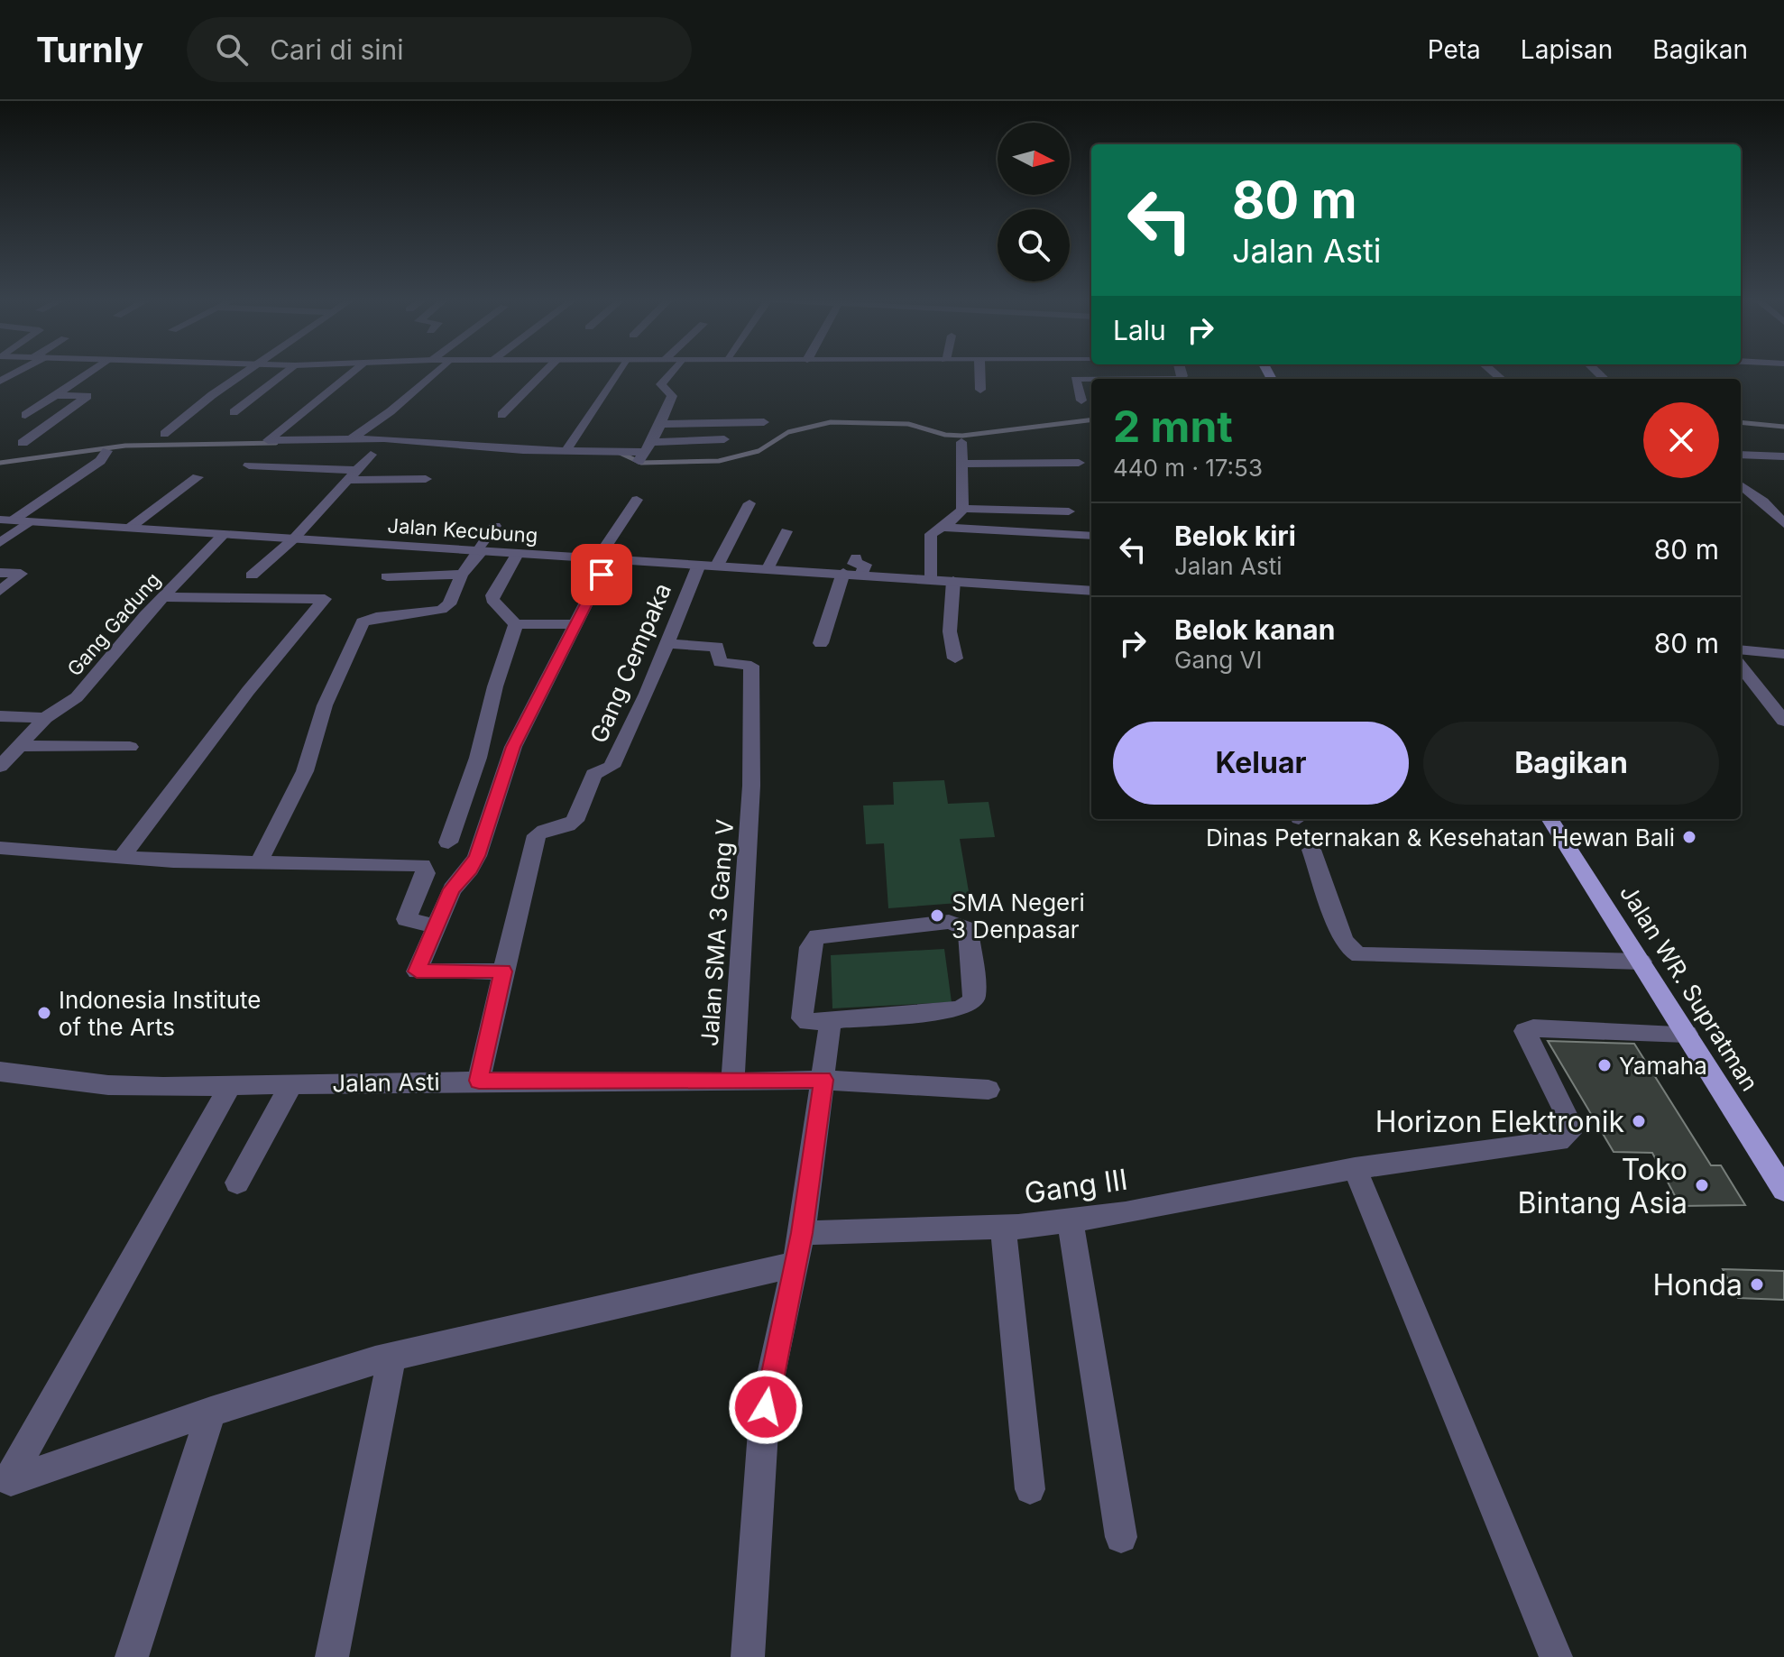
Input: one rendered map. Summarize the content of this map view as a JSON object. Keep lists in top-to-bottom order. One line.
{"streets":{"main road":["Jalan WR. Supratman"],"street":["Jalan Kecubung","Gang Gadung","Gang Cempaka","Jalan SMA 3 Gang V","Jalan Asti","Gang III"]},"crossings":[["Jalan Kecubung","Gang Gadung"],["Jalan Kecubung","Gang Cempaka"],["Gang Cempaka","Jalan SMA 3 Gang V"],["Jalan SMA 3 Gang V","Jalan Asti"],["Jalan WR. Supratman","Gang III"]],"places":["Dinas Peternakan & Kesehatan Hewan Bali","SMA Negeri 3 Denpasar","Indonesia Institute of the Arts","Yamaha","Horizon Elektronik","Toko Bintang Asia","Honda"],"north":"right","page":{"header":"Turnly","search":"Cari di sini","nav":["Peta","Lapisan","Bagikan"],"turn":["80 m","Jalan Asti"],"then":"Lalu","heading":["2 mnt","440 m · 17:53"],"list":[{"name":"Belok kiri","note":"Jalan Asti","value":"80 m"},{"name":"Belok kanan","note":"Gang VI","value":"80 m"}],"buttons":["Keluar","Bagikan"]}}
